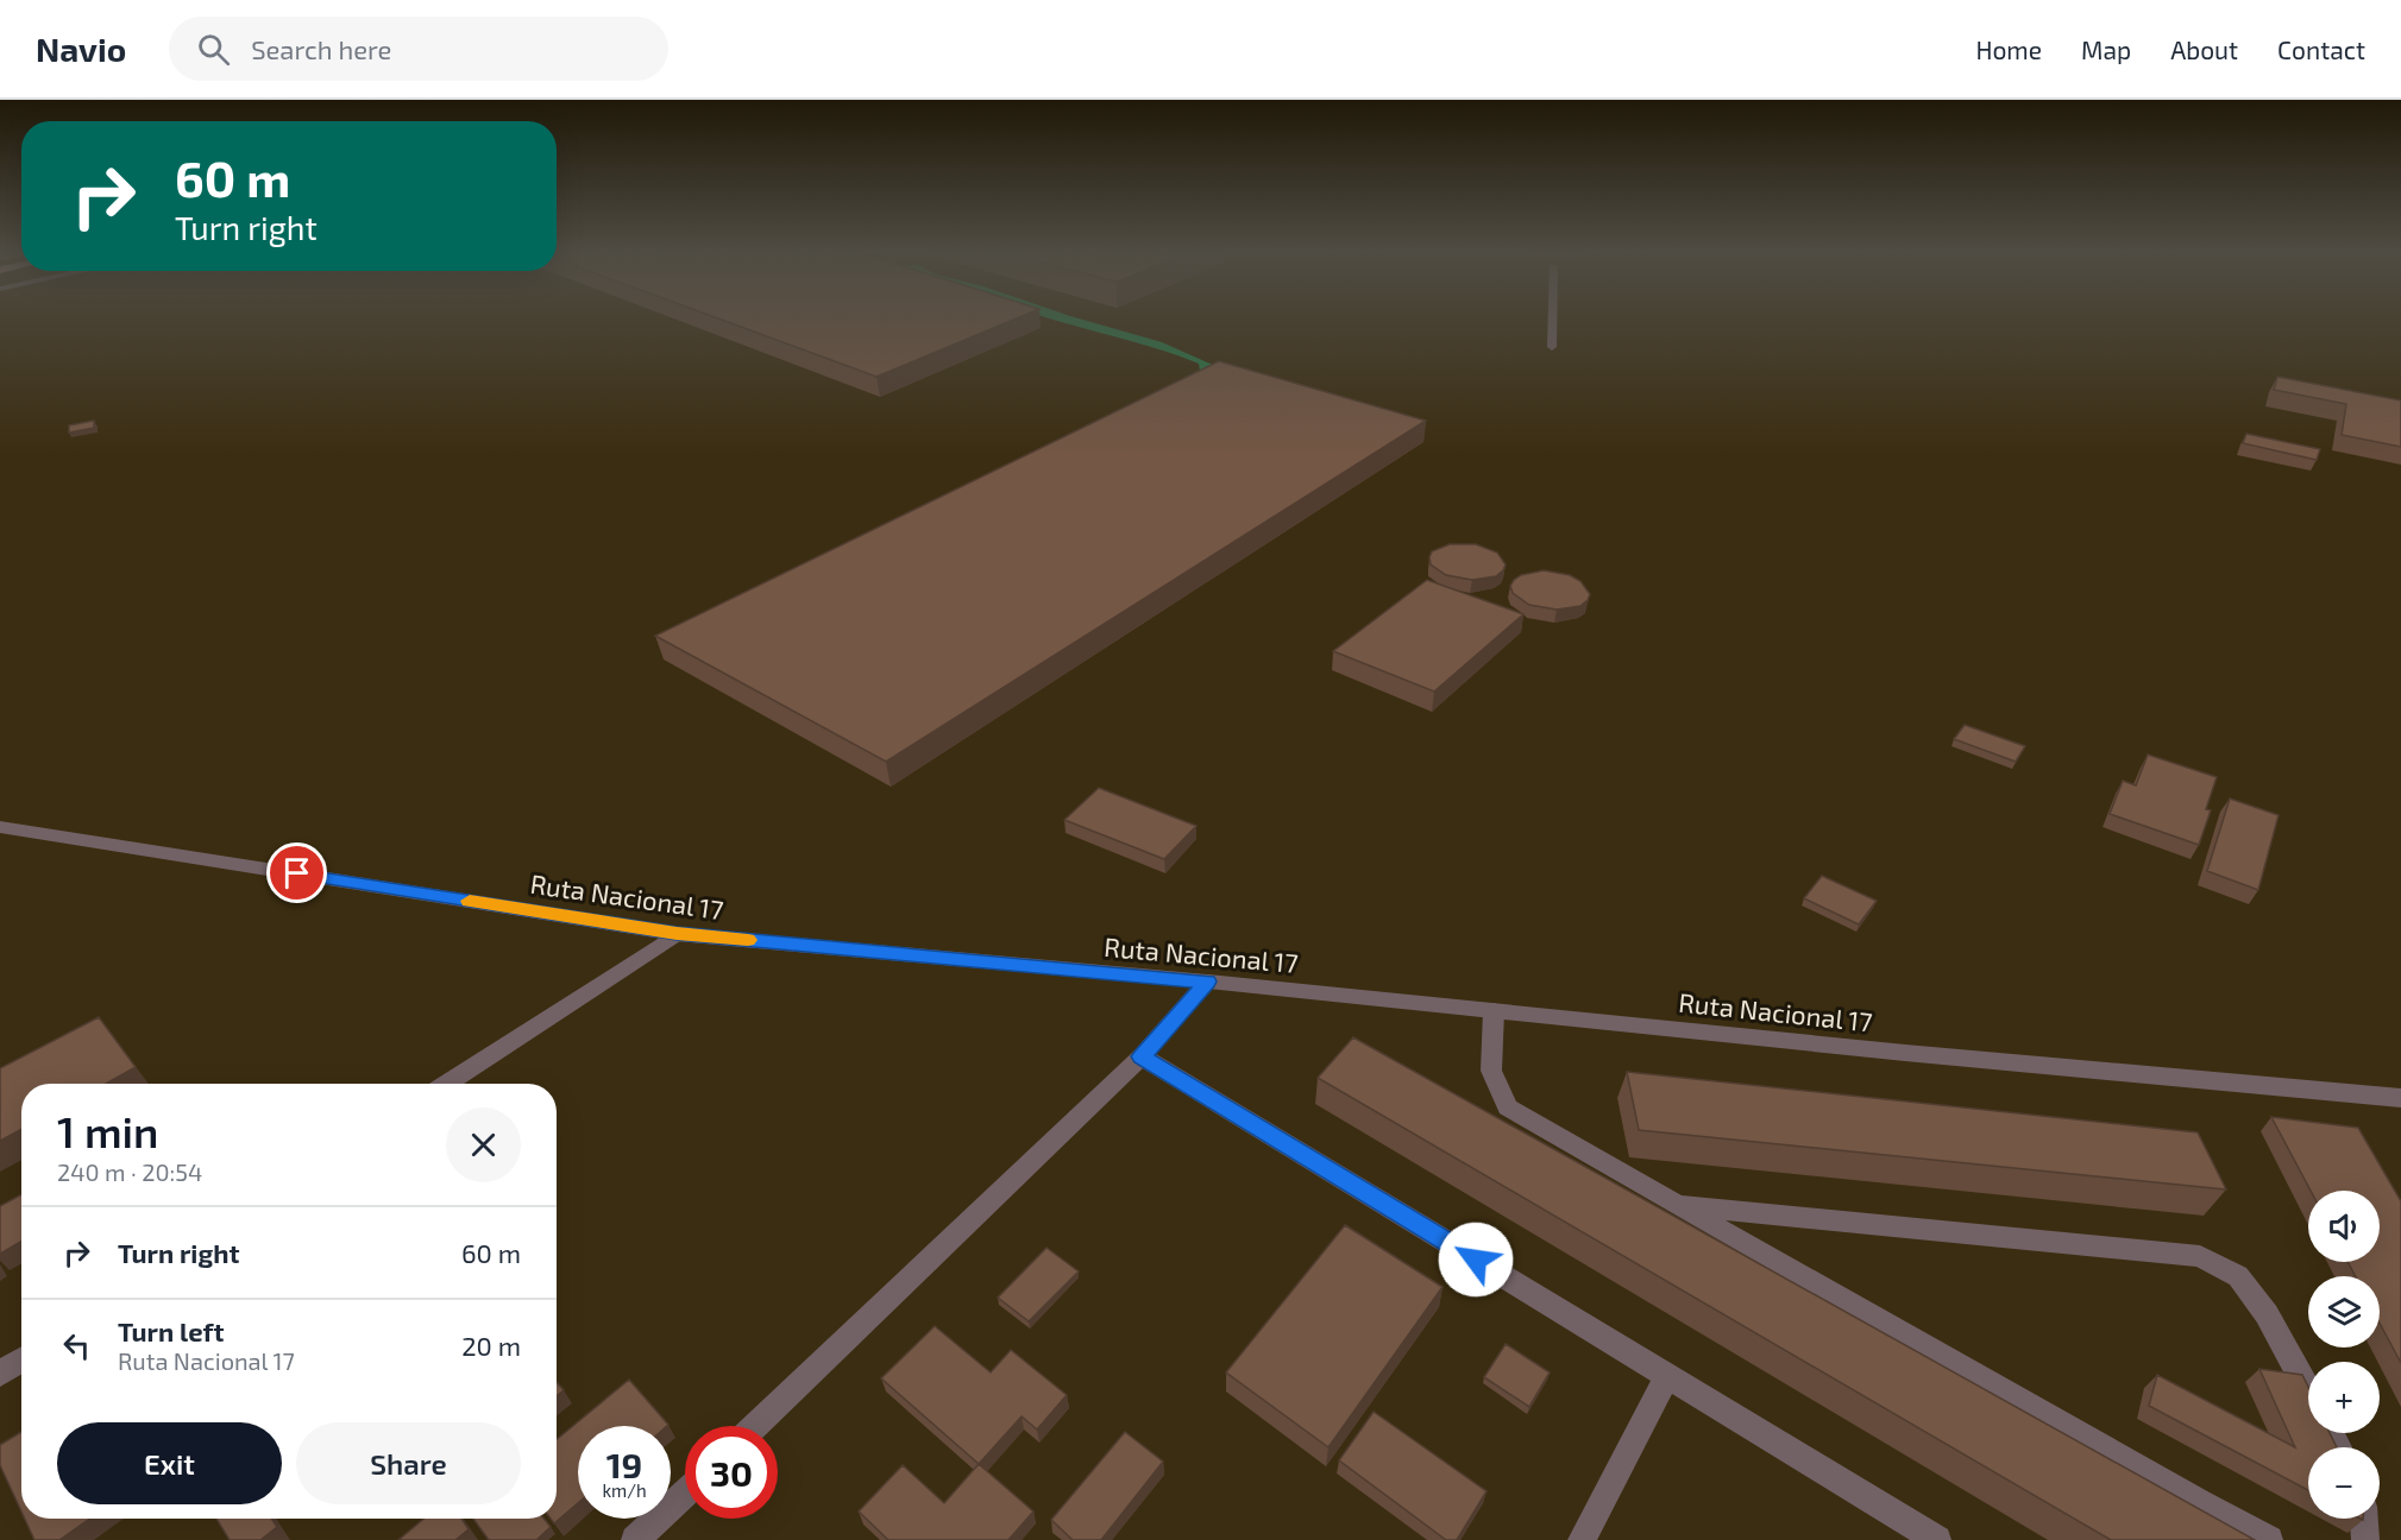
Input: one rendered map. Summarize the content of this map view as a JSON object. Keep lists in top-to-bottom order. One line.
{"streets":{"street":["Ruta Nacional 17"]},"page":{"header":"Navio","search":"Search here","nav":["Home","Map","About","Contact"],"turn":["60 m","Turn right"],"heading":["1 min","240 m · 20:54"],"map_buttons":["+","−"],"list":[{"name":"Turn right","value":"60 m"},{"name":"Turn left","note":"Ruta Nacional 17","value":"20 m"}],"buttons":["Exit","Share"],"speed":"19 km/h","limit":"30"}}
